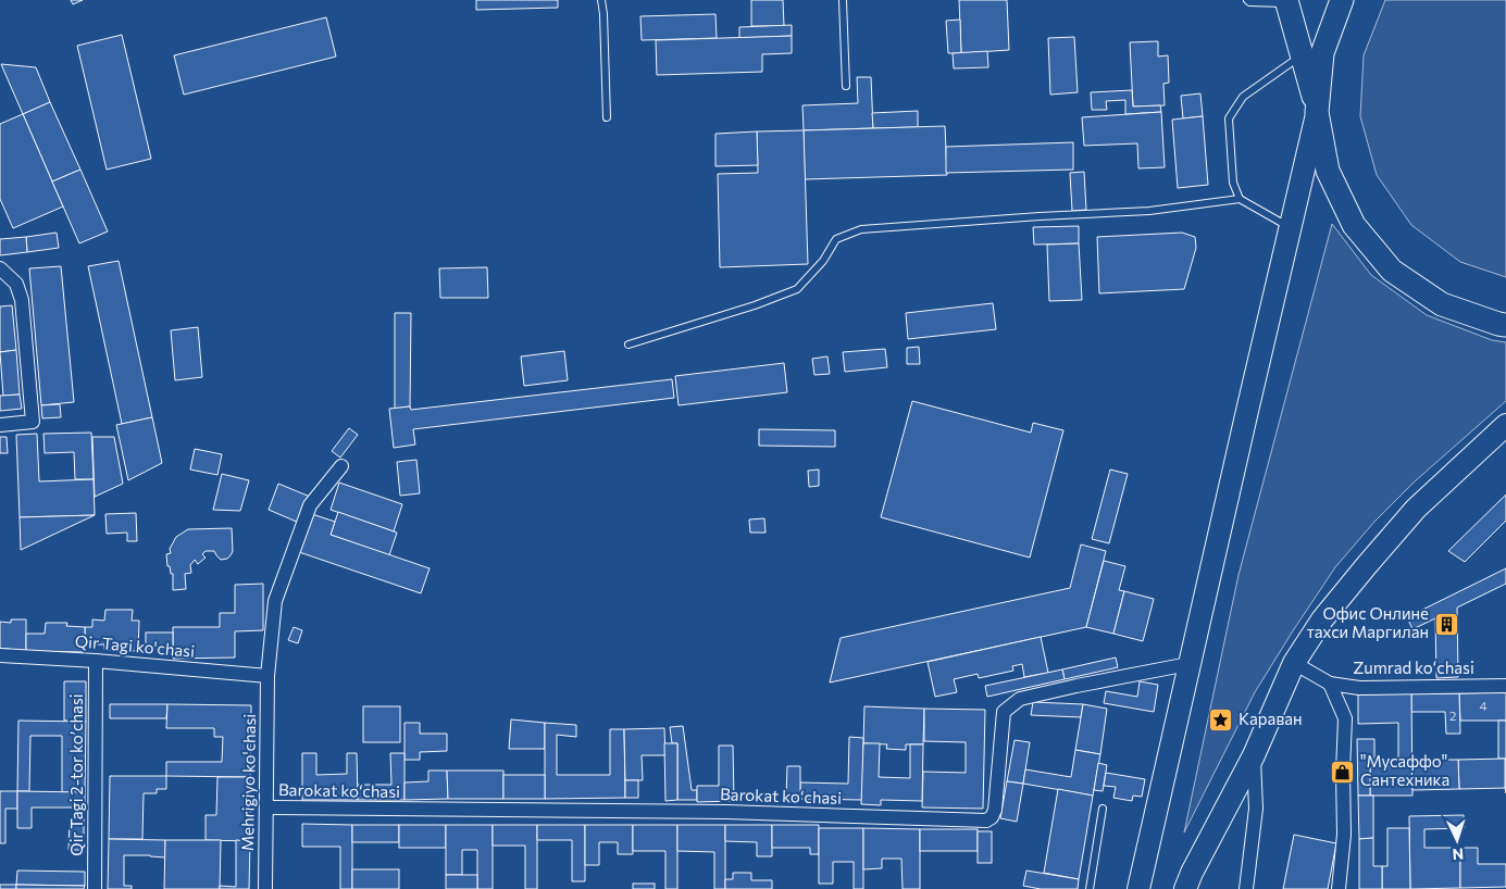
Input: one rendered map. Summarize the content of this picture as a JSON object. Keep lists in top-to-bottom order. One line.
{"streets":{"street":["Qir Tagi ko'chasi","Zumrad koʻchasi","Qir Tagi 2-tor koʼchasi","Mehrigiyo ko'chasi","Barokat koʻchasi"]},"crossings":[["Qir Tagi ko'chasi","Qir Tagi 2-tor koʼchasi"],["Qir Tagi ko'chasi","Mehrigiyo ko'chasi"],["Mehrigiyo ko'chasi","Barokat koʻchasi"]],"places":{"building":["Офис Онлине тахси Маргилан"],"place":["Караван"],"shop":["\"Мусаффо\" Сантехника"]},"house_numbers":["4","2"],"north":"bottom"}
